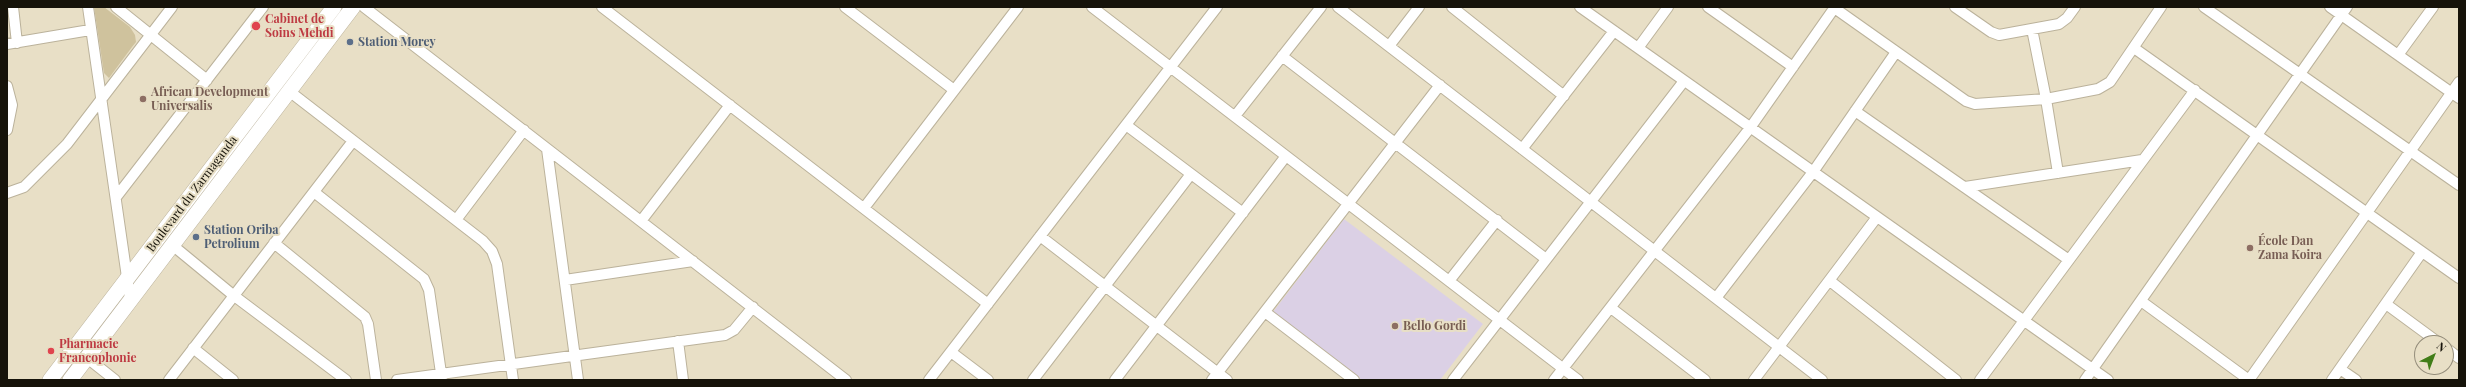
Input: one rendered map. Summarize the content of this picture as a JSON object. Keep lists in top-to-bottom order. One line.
{"streets":{"main road":["Boulevard du Zarmaganda"]},"places":["Cabinet de Soins Mehdi","Station Morey","African Development Universalis","Station Oriba Petrolium","École Dan Zama Koira","Bello Gordi","Pharmacie Francophonie"],"north":"top right"}
